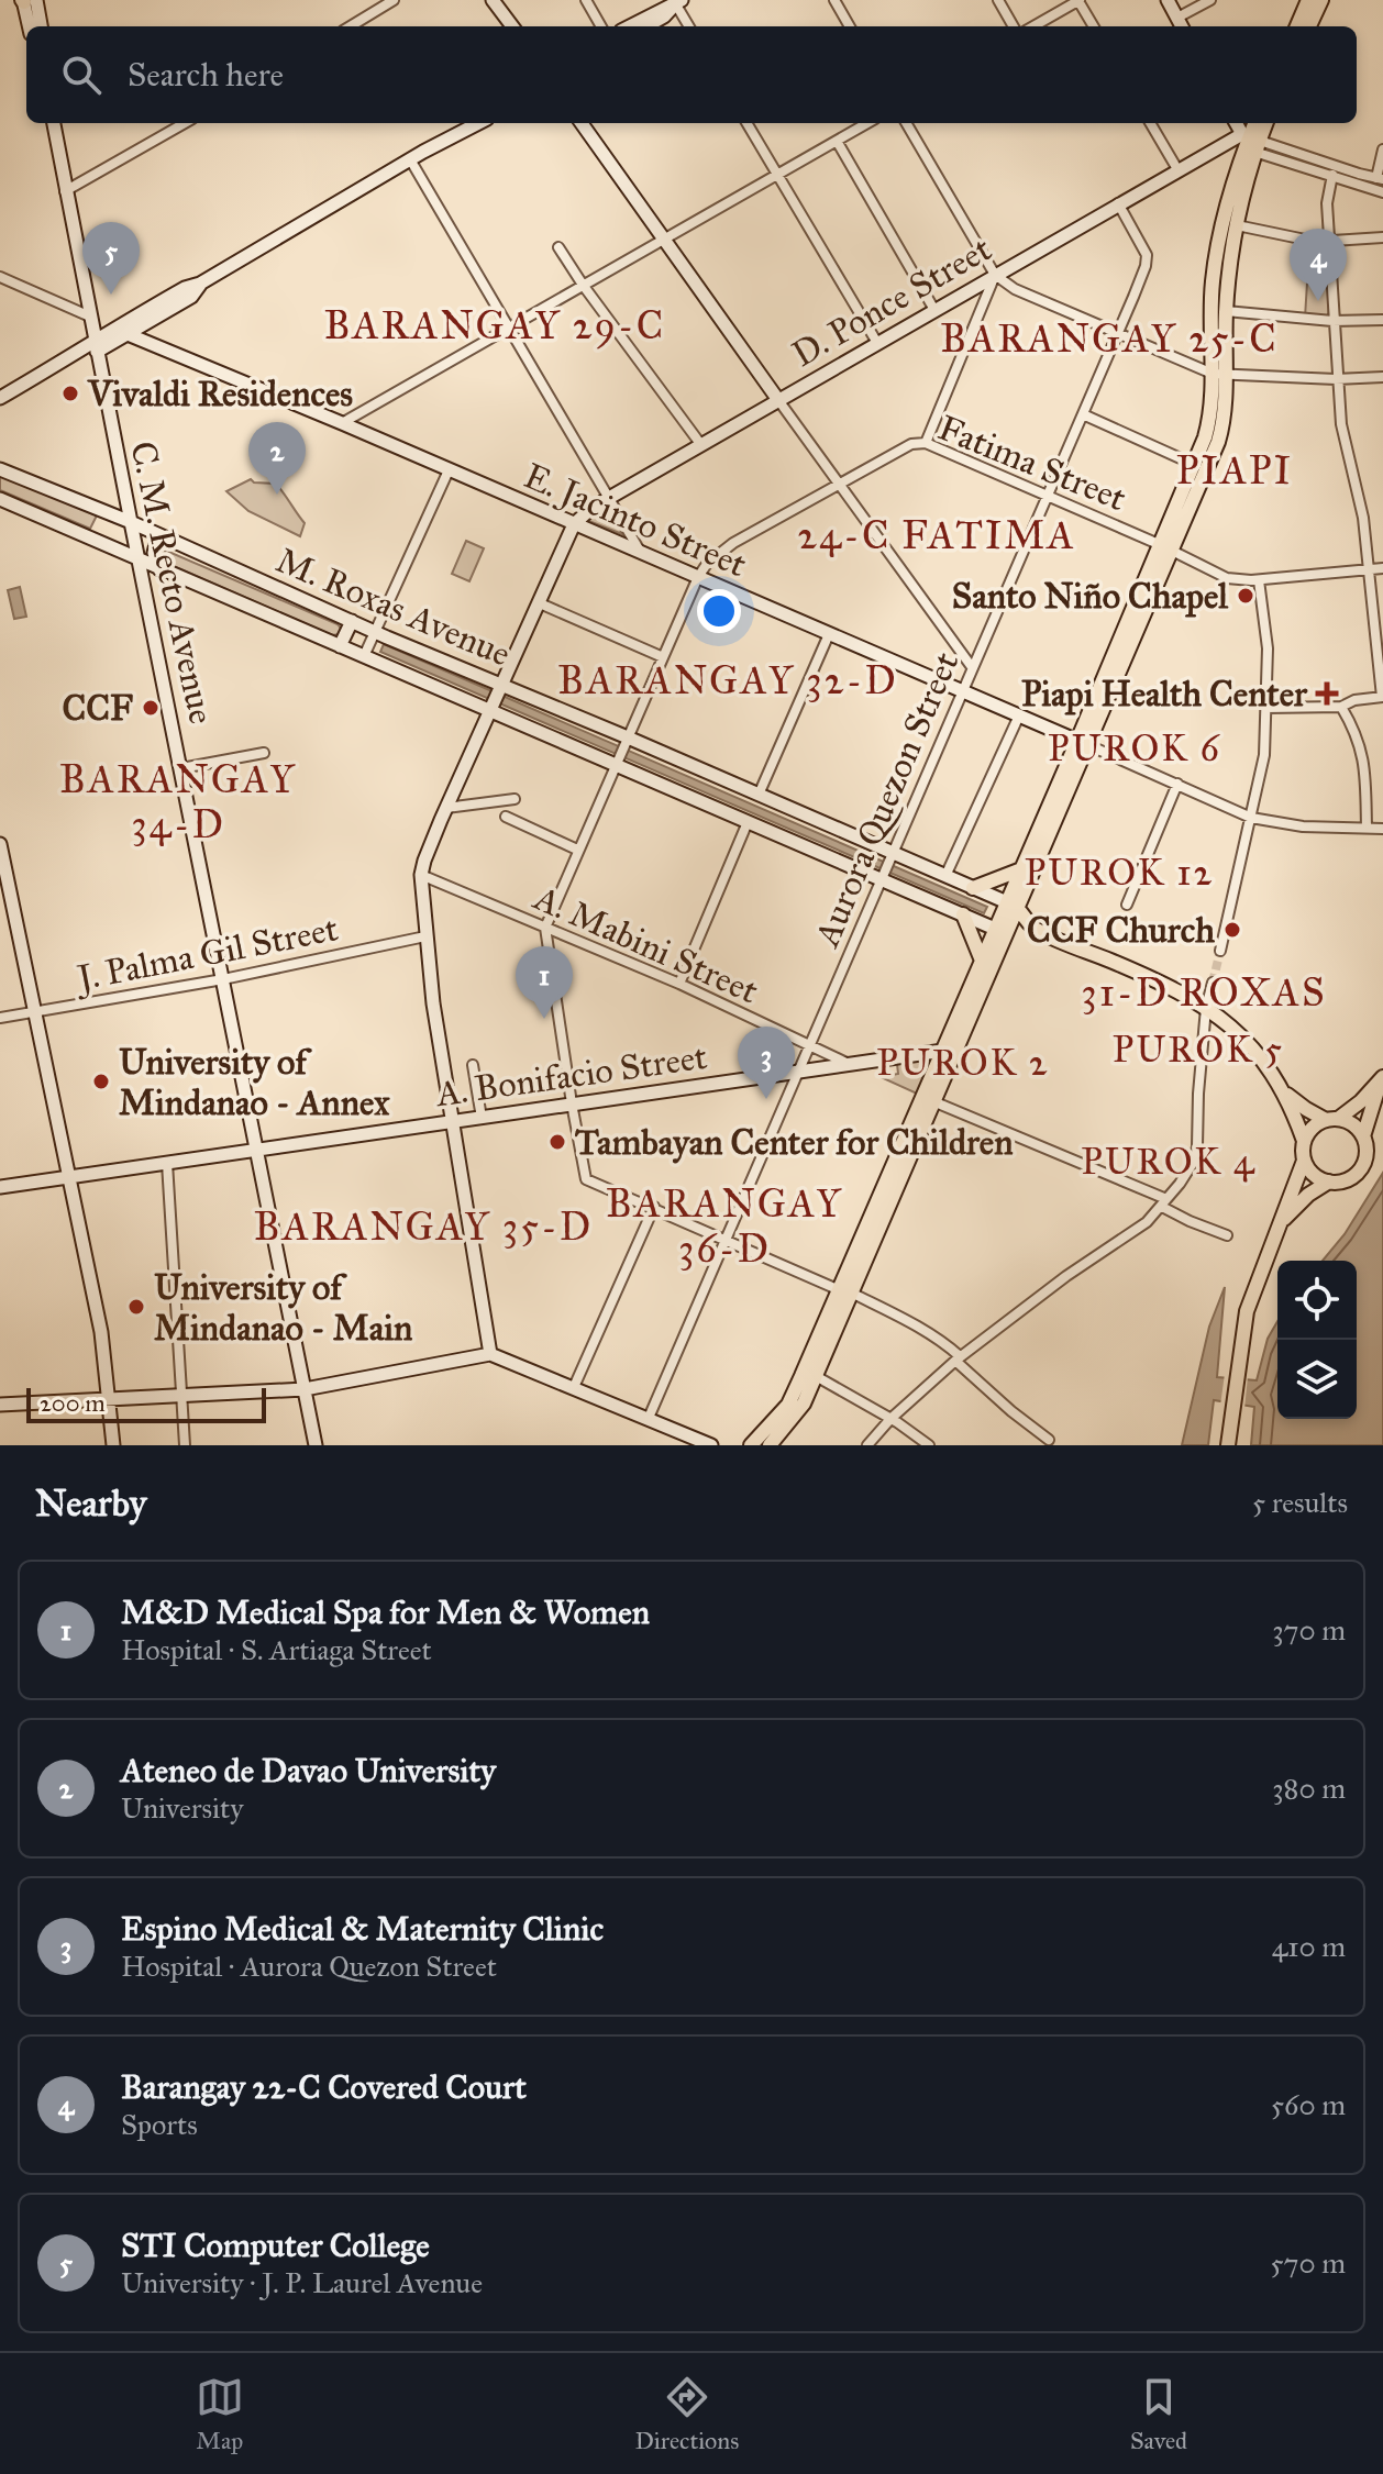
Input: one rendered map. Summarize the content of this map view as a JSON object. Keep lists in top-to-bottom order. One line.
{"streets":{"main road":["D. Ponce Street","E. Jacinto Street","C. M. Recto Avenue","M. Roxas Avenue","A. Bonifacio Street"],"street":["Fatima Street","Aurora Quezon Street","A. Mabini Street","J. Palma Gil Street"]},"crossings":[["D. Ponce Street","E. Jacinto Street"],["D. Ponce Street","Aurora Quezon Street"],["Fatima Street","E. Jacinto Street"],["Fatima Street","Aurora Quezon Street"],["E. Jacinto Street","Aurora Quezon Street"],["C. M. Recto Avenue","M. Roxas Avenue"],["C. M. Recto Avenue","J. Palma Gil Street"],["C. M. Recto Avenue","A. Bonifacio Street"],["M. Roxas Avenue","Aurora Quezon Street"],["Aurora Quezon Street","A. Mabini Street"],["Aurora Quezon Street","A. Bonifacio Street"],["A. Mabini Street","A. Bonifacio Street"]],"districts":["BARANGAY 29-C","BARANGAY 25-C","PIAPI","24-C FATIMA","BARANGAY 32-D","PUROK 6","BARANGAY 34-D","PUROK 12","31-D ROXAS","PUROK 5","PUROK 2","PUROK 4","BARANGAY 36-D","BARANGAY 35-D"],"places":{"other":["Vivaldi Residences","Santo Niño Chapel","CCF","CCF Church","University of Mindanao - Annex","Tambayan Center for Children","University of Mindanao - Main"],"health":["Piapi Health Center"]},"scale_bar":"200 m","page":{"search":"Search here","pins":["5","4","2","1","3"],"scale":"200 m","heading":["Nearby","5 results"],"list":[{"mark":"1","name":"M&D Medical Spa for Men & Women","note":"Hospital · S. Artiaga Street","value":"370 m"},{"mark":"2","name":"Ateneo de Davao University","note":"University","value":"380 m"},{"mark":"3","name":"Espino Medical & Maternity Clinic","note":"Hospital · Aurora Quezon Street","value":"410 m"},{"mark":"4","name":"Barangay 22-C Covered Court","note":"Sports","value":"560 m"},{"mark":"5","name":"STI Computer College","note":"University · J. P. Laurel Avenue","value":"570 m"}],"nav":["Map","Directions","Saved"]}}
